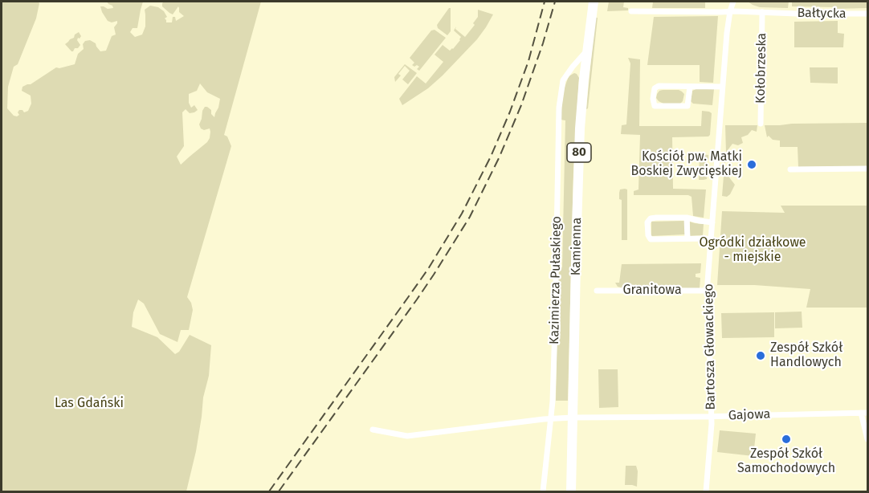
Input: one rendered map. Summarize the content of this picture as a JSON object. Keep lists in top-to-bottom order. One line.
{"streets":{"main road":["80","Kamienna"],"street":["Bałtycka","Kołobrzeska","Kazimierza Pułaskiego","Granitowa","Bartosza Głowackiego","Gajowa"]},"crossings":[["Bałtycka","Kołobrzeska"],["Bałtycka","Bartosza Głowackiego"],["Kamienna","Kazimierza Pułaskiego"],["Kamienna","Gajowa"],["Kazimierza Pułaskiego","Gajowa"],["Granitowa","Bartosza Głowackiego"],["Bartosza Głowackiego","Gajowa"]],"parks":["Ogródki działkowe - miejskie","Las Gdański"],"places":["Kościół pw. Matki Boskiej Zwycięskiej","Zespół Szkół Handlowych","Zespół Szkół Samochodowych"]}
